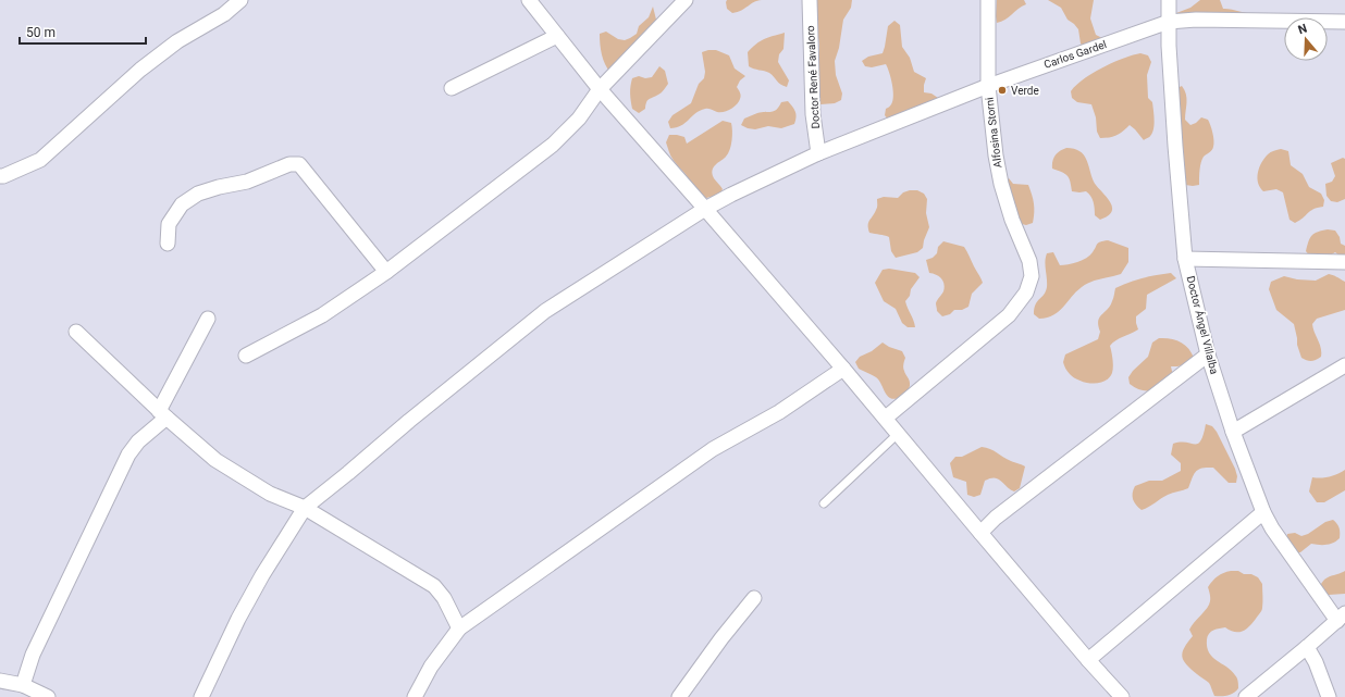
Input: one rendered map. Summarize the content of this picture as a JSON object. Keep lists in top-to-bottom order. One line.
{"streets":{"street":["Carlos Gardel","Doctor René Favaloro","Alfosina Storni","Doctor Ángel Villalba"]},"crossings":[["Carlos Gardel","Doctor René Favaloro"],["Carlos Gardel","Alfosina Storni"],["Carlos Gardel","Doctor Ángel Villalba"]],"places":["Verde"],"scale_bar":"50 m","north":"top"}
